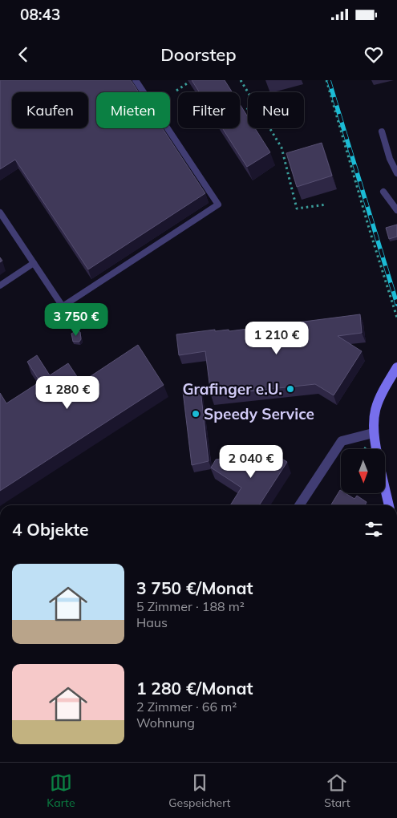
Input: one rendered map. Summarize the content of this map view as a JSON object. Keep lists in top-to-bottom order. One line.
{"places":["Grafinger e.U.","Speedy Service"],"north":"bottom","page":{"status":"08:43","header":"Doorstep","chip":["Kaufen","Mieten","Filter","Neu"],"price":["3 750 €","1 210 €","1 280 €","2 040 €"],"heading":"4 Objekte","list":[{"name":"3 750 €/Monat","note":"5 Zimmer · 188 m² · Haus"},{"name":"1 280 €/Monat","note":"2 Zimmer · 66 m² · Wohnung"}],"tabs":["Karte","Gespeichert","Start"]}}
